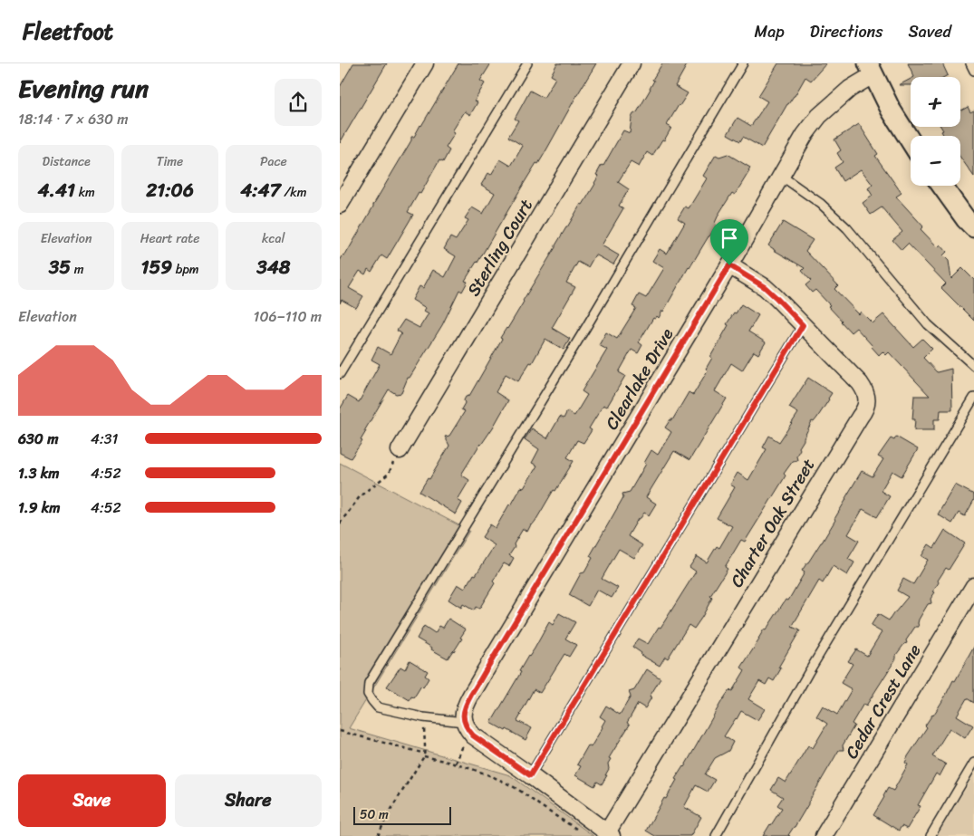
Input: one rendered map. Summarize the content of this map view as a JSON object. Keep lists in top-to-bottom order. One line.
{"streets":{"street":["Sterling Court","Clearlake Drive","Charter Oak Street","Cedar Crest Lane"]},"crossings":[["Clearlake Drive","Charter Oak Street"]],"scale_bar":"50 m","page":{"header":"Fleetfoot","nav":["Map","Directions","Saved"],"heading":["Evening run","18:14 · 7 × 630 m"],"map_buttons":["+","−"],"stats":[["Distance","4.41 km"],["Time","21:06"],["Pace","4:47 /km"],["Elevation","35 m"],["Heart rate","159 bpm"],["kcal","348"]],"chart":["Elevation","106–110 m"],"list":[{"name":"630 m","note":"4:31"},{"name":"1.3 km","note":"4:52"},{"name":"1.9 km","note":"4:52"}],"buttons":["Save","Share"],"scale":"50 m"}}
